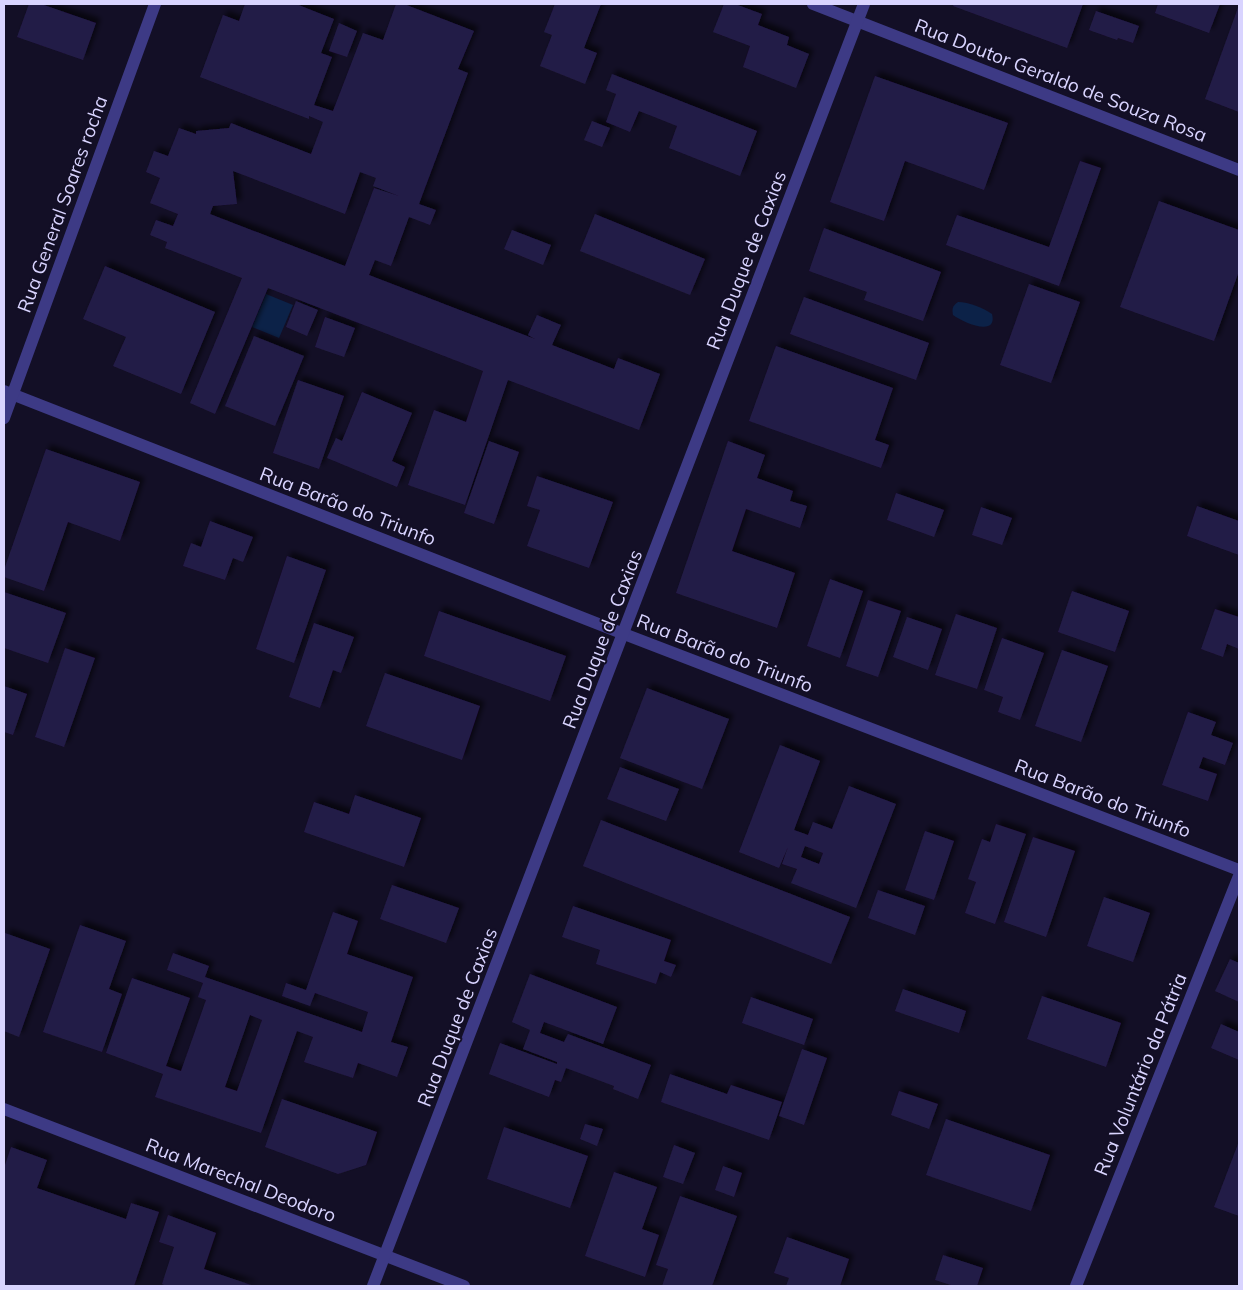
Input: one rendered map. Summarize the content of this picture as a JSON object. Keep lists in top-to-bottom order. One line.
{"streets":{"street":["Rua Doutor Geraldo de Souza Rosa","Rua General Soares rocha","Rua Duque de Caxias","Rua Barão do Triunfo","Rua Voluntário da Pátria","Rua Marechal Deodoro"]},"crossings":[["Rua Doutor Geraldo de Souza Rosa","Rua Duque de Caxias"],["Rua General Soares rocha","Rua Barão do Triunfo"],["Rua Duque de Caxias","Rua Barão do Triunfo"],["Rua Duque de Caxias","Rua Marechal Deodoro"]]}
